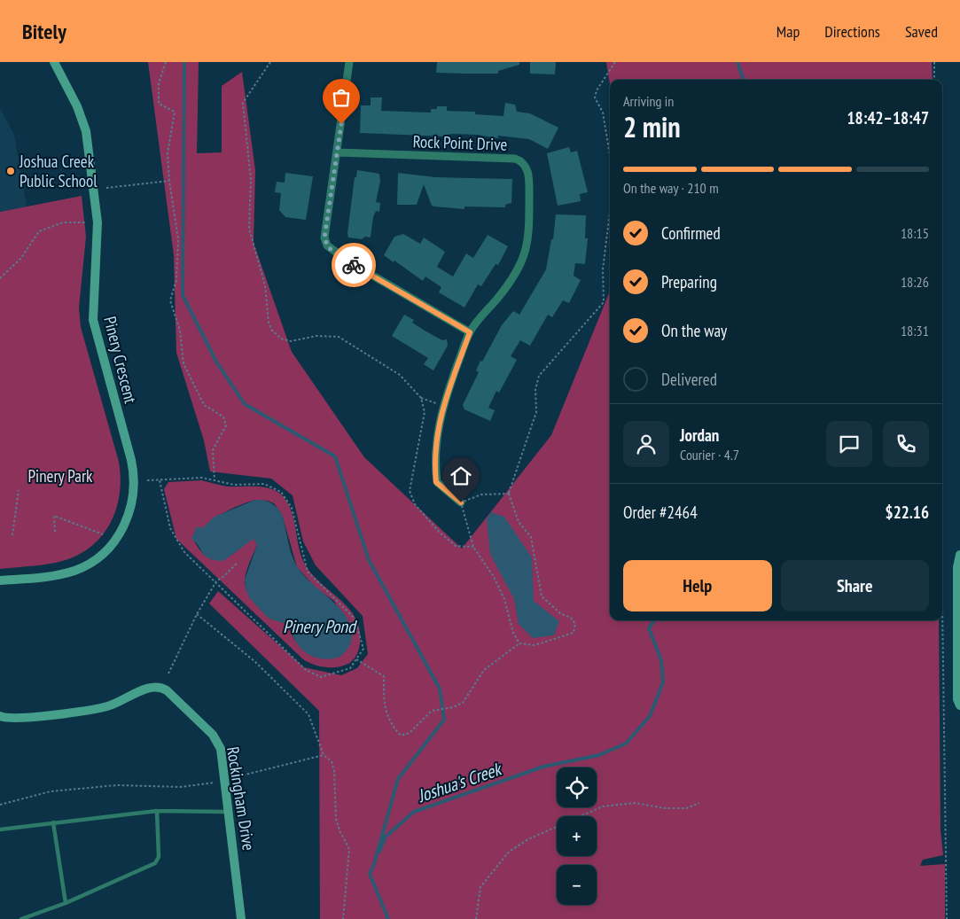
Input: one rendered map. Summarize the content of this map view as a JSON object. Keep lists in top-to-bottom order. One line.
{"streets":{"street":["Rock Point Drive","Pinery Crescent","Rockingham Drive"]},"water":["Pinery Pond","Joshua's Creek"],"parks":["Pinery Park"],"places":["Joshua Creek Public School"],"page":{"header":"Bitely","nav":["Map","Directions","Saved"],"heading":["2 min","Arriving in","18:42–18:47"],"panel":["Jordan","Courier · 4.7","Order #2464","$22.16"],"bar":"On the way · 210 m","list":[["Confirmed","18:15"],["Preparing","18:26"],["On the way","18:31"],"Delivered"],"buttons":["Help","Share"],"map_buttons":["+","−"]}}
